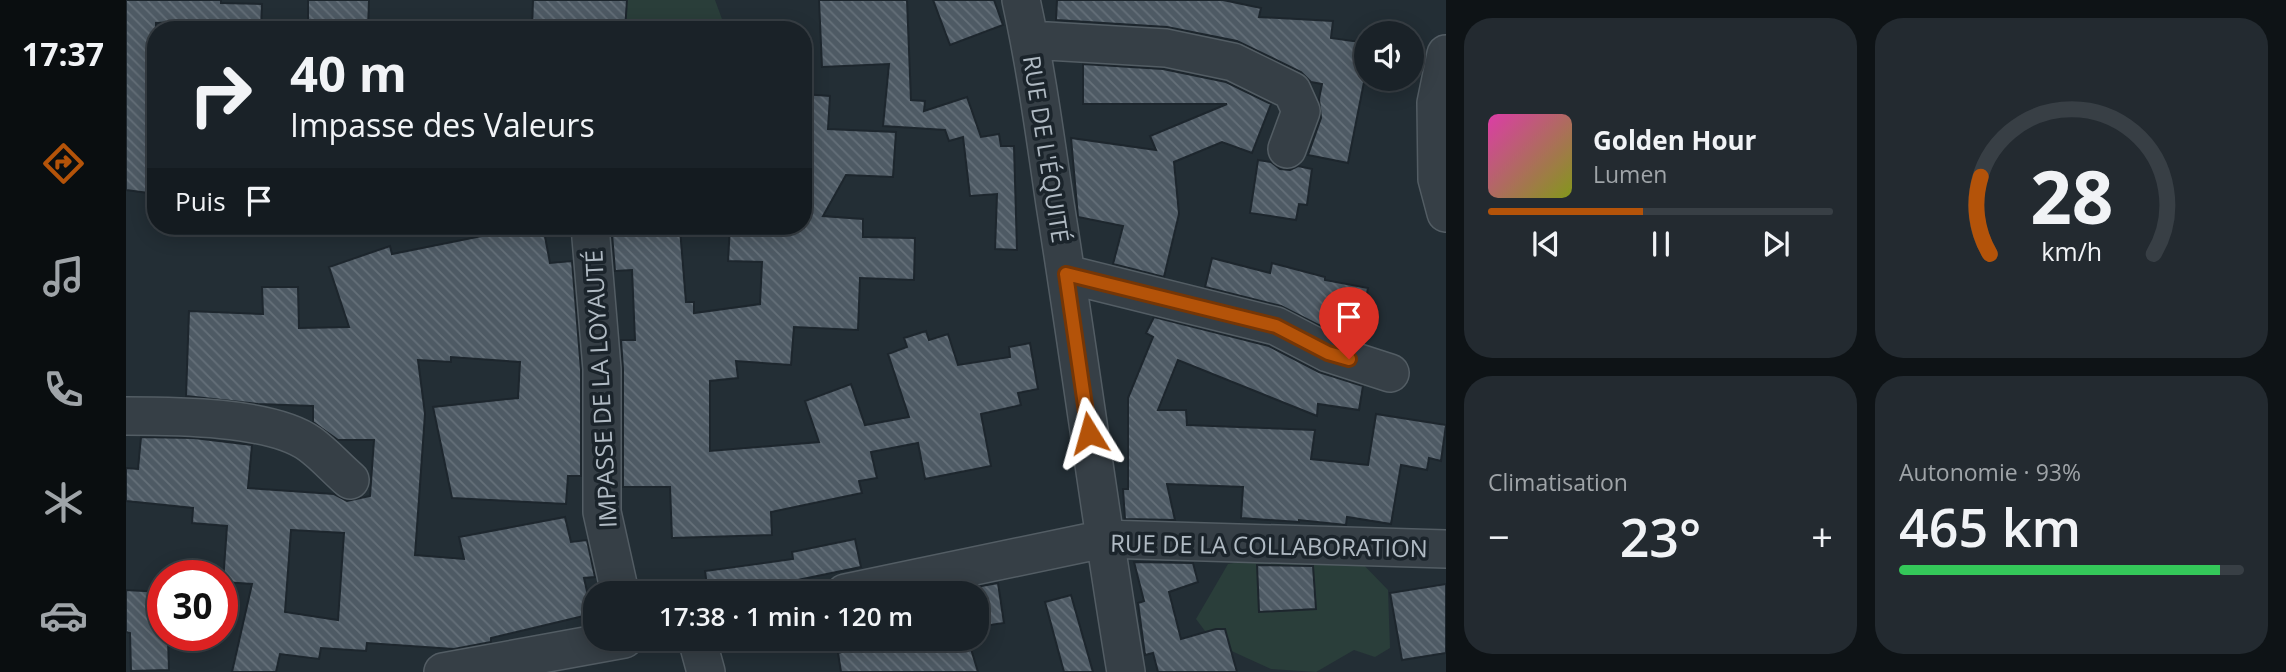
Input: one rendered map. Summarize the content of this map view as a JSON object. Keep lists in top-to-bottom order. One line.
{"streets":{"street":["RUE DE L'ÉQUITÉ","IMPASSE DE LA LOYAUTÉ","RUE DE LA COLLABORATION"]},"crossings":[["RUE DE L'ÉQUITÉ","RUE DE LA COLLABORATION"]],"page":{"tabs":"17:37","turn":["40 m","Impasse des Valeurs"],"song":["Golden Hour","Lumen"],"then":"Puis","tile":["Climatisation",["Autonomie · 93%","465 km"]],"heat":["−","23°","+"],"limit":"30","trip":"17:38 · 1 min · 120 m","gauge":["28","km/h"]}}
